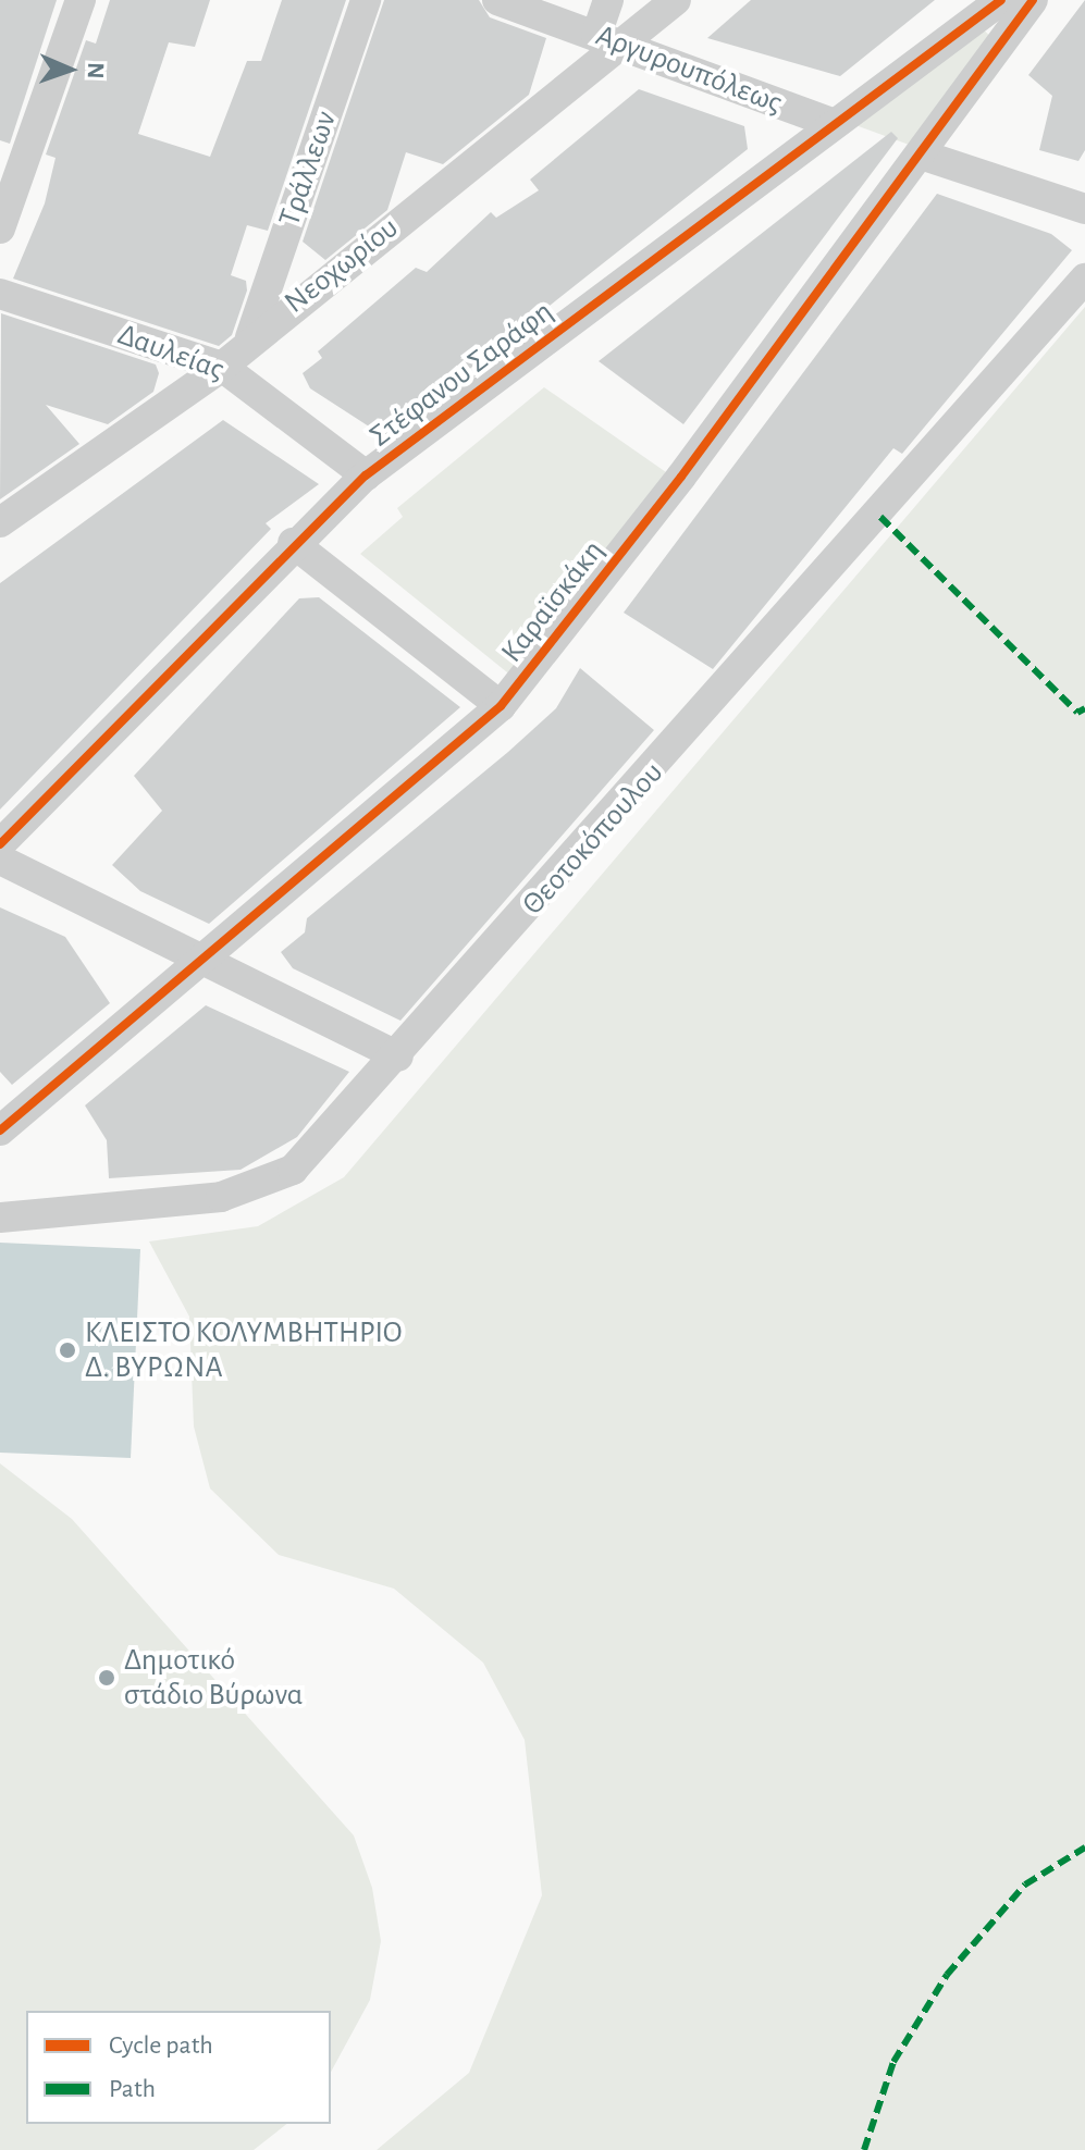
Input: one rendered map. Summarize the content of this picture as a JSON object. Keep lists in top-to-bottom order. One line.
{"streets":{"street":["Αργυρουπόλεως","Τράλλεων","Νεοχωρίου","Δαυλείας","Στέφανου Σαράφη","Καραϊσκάκη","Θεοτοκόπουλου"]},"crossings":[["Αργυρουπόλεως","Νεοχωρίου"],["Αργυρουπόλεως","Στέφανου Σαράφη"],["Τράλλεων","Νεοχωρίου"],["Νεοχωρίου","Δαυλείας"],["Δαυλείας","Στέφανου Σαράφη"]],"places":["ΚΛΕΙΣΤΟ ΚΟΛΥΜΒΗΤΗΡΙΟ Δ. ΒΥΡΩΝΑ","Δημοτικό στάδιο Βύρωνα"],"legend":["Cycle path","Path"],"north":"right"}
